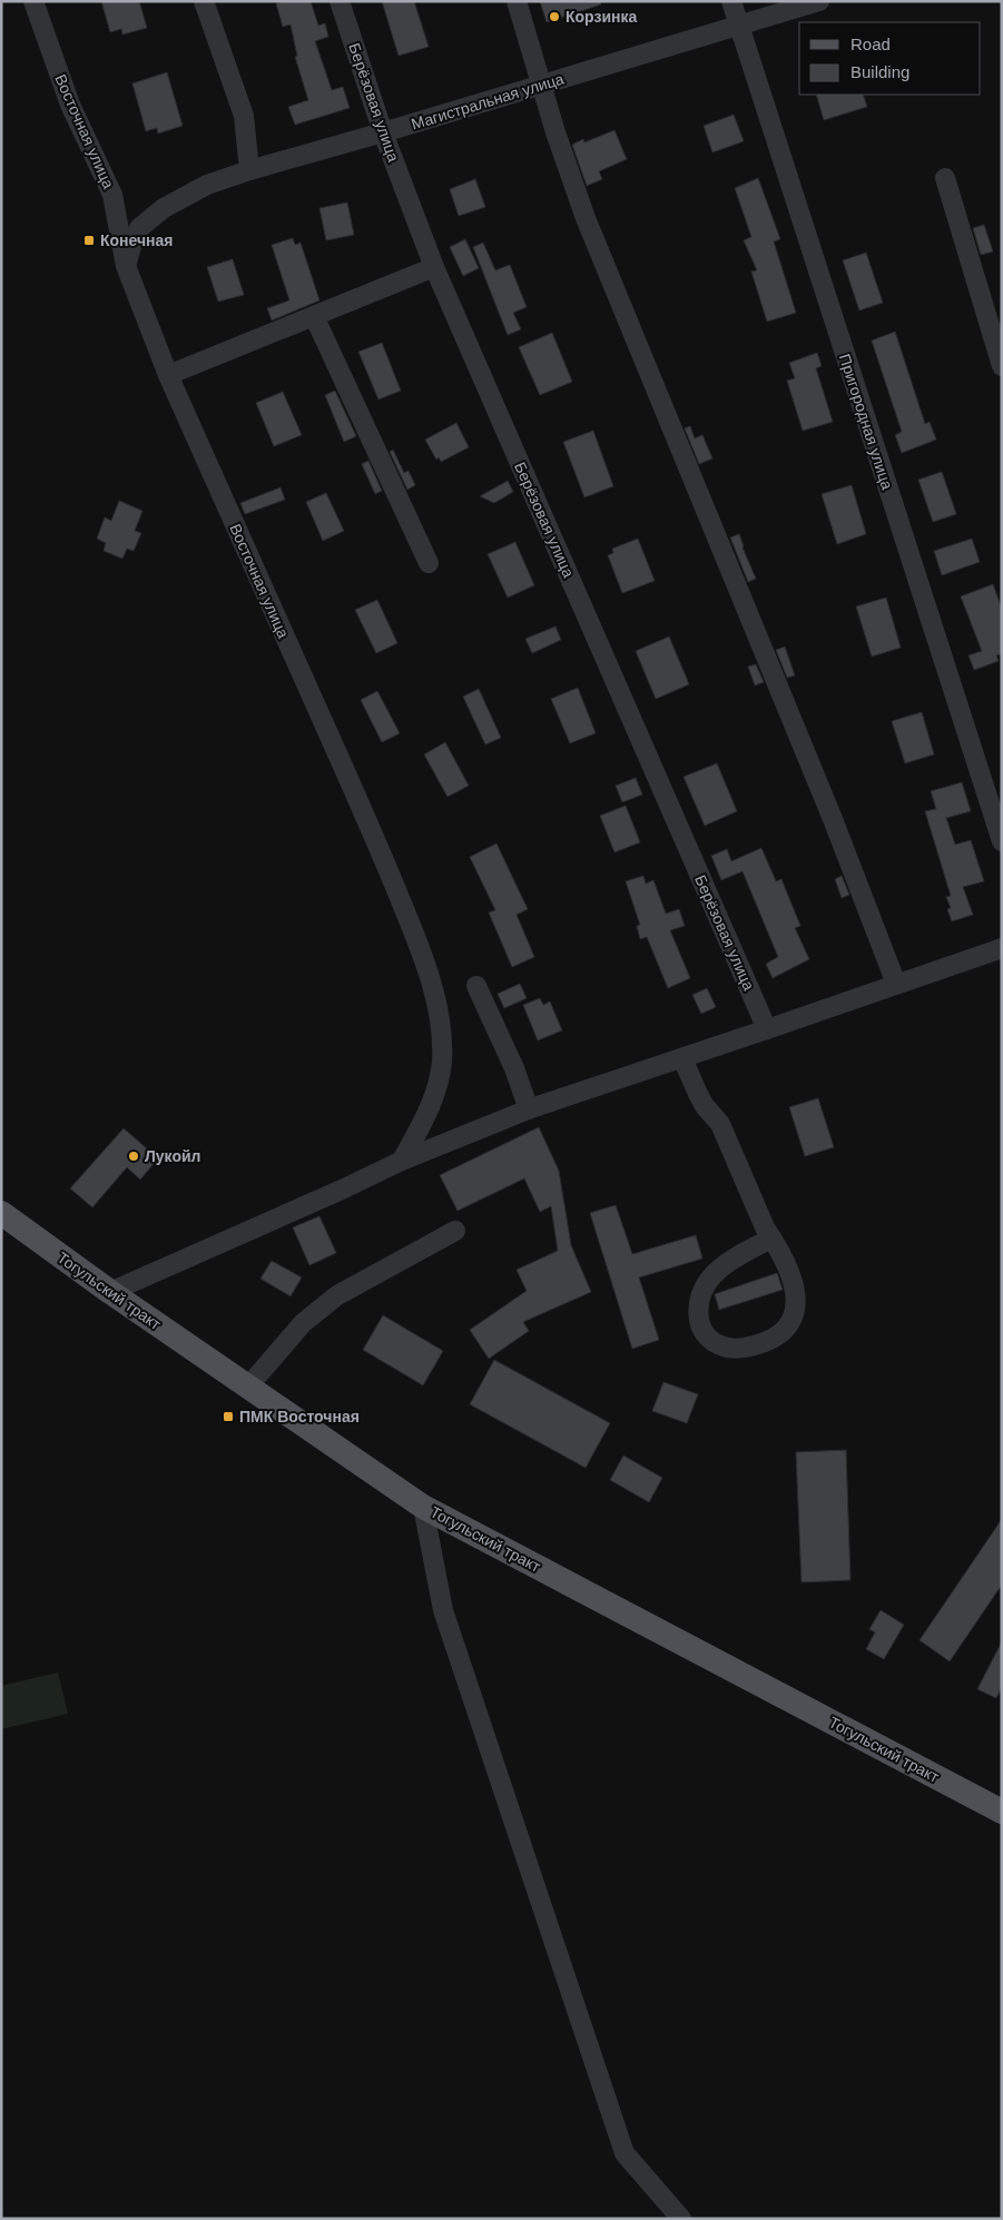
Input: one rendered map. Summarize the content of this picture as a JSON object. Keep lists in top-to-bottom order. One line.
{"streets":{"main road":["Тогульский тракт"],"street":["Магистральная улица","Берёзовая улица","Восточная улица","Пригородная улица"]},"crossings":[["Магистральная улица","Берёзовая улица"],["Магистральная улица","Восточная улица"],["Магистральная улица","Пригородная улица"]],"places":{"other":["Корзинка","Лукойл"],"transit":["Конечная","ПМК Восточная"]},"legend":["Road","Building"]}
